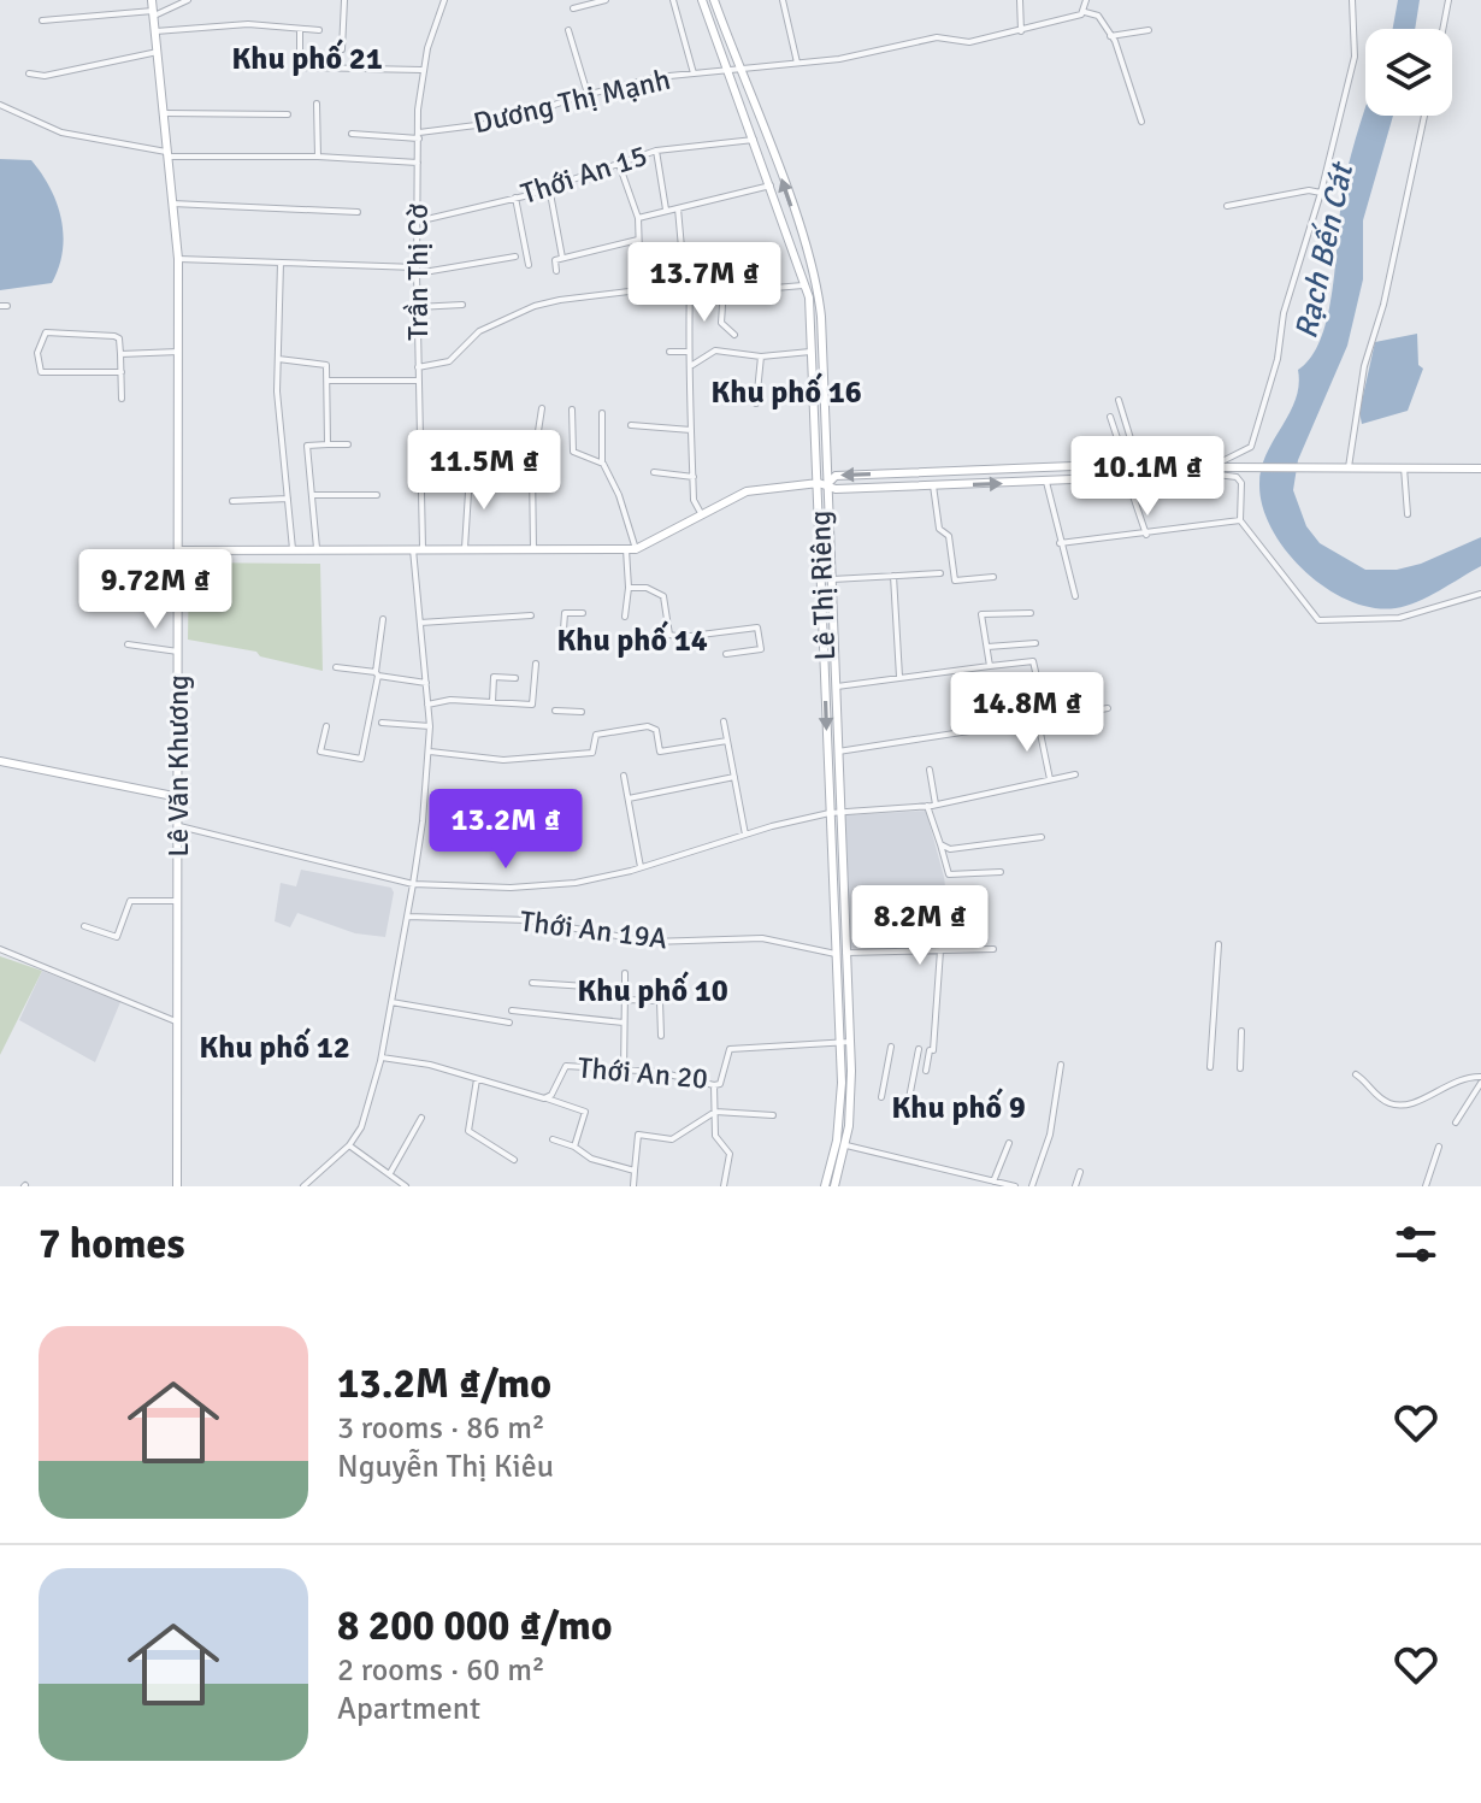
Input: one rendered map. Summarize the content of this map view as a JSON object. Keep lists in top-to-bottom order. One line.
{"streets":{"street":["Dương Thị Mạnh","Thới An 15","Trần Thị Cờ","Lê Thị Riêng","Lê Văn Khương","Thới An 19A","Thới An 20"]},"crossings":[["Dương Thị Mạnh","Trần Thị Cờ"],["Dương Thị Mạnh","Lê Thị Riêng"],["Thới An 15","Trần Thị Cờ"],["Thới An 15","Lê Thị Riêng"],["Lê Thị Riêng","Thới An 19A"],["Lê Thị Riêng","Thới An 20"]],"districts":["Khu phố 21","Khu phố 16","Khu phố 14","Khu phố 10","Khu phố 12","Khu phố 9"],"water":["Rạch Bến Cát"],"page":{"price":["13.7M ₫","11.5M ₫","10.1M ₫","9.72M ₫","14.8M ₫","13.2M ₫","8.2M ₫"],"heading":"7 homes","list":[{"name":"13.2M ₫/mo","note":"3 rooms · 86 m² · Nguyễn Thị Kiêu"},{"name":"8 200 000 ₫/mo","note":"2 rooms · 60 m² · Apartment"}]}}
